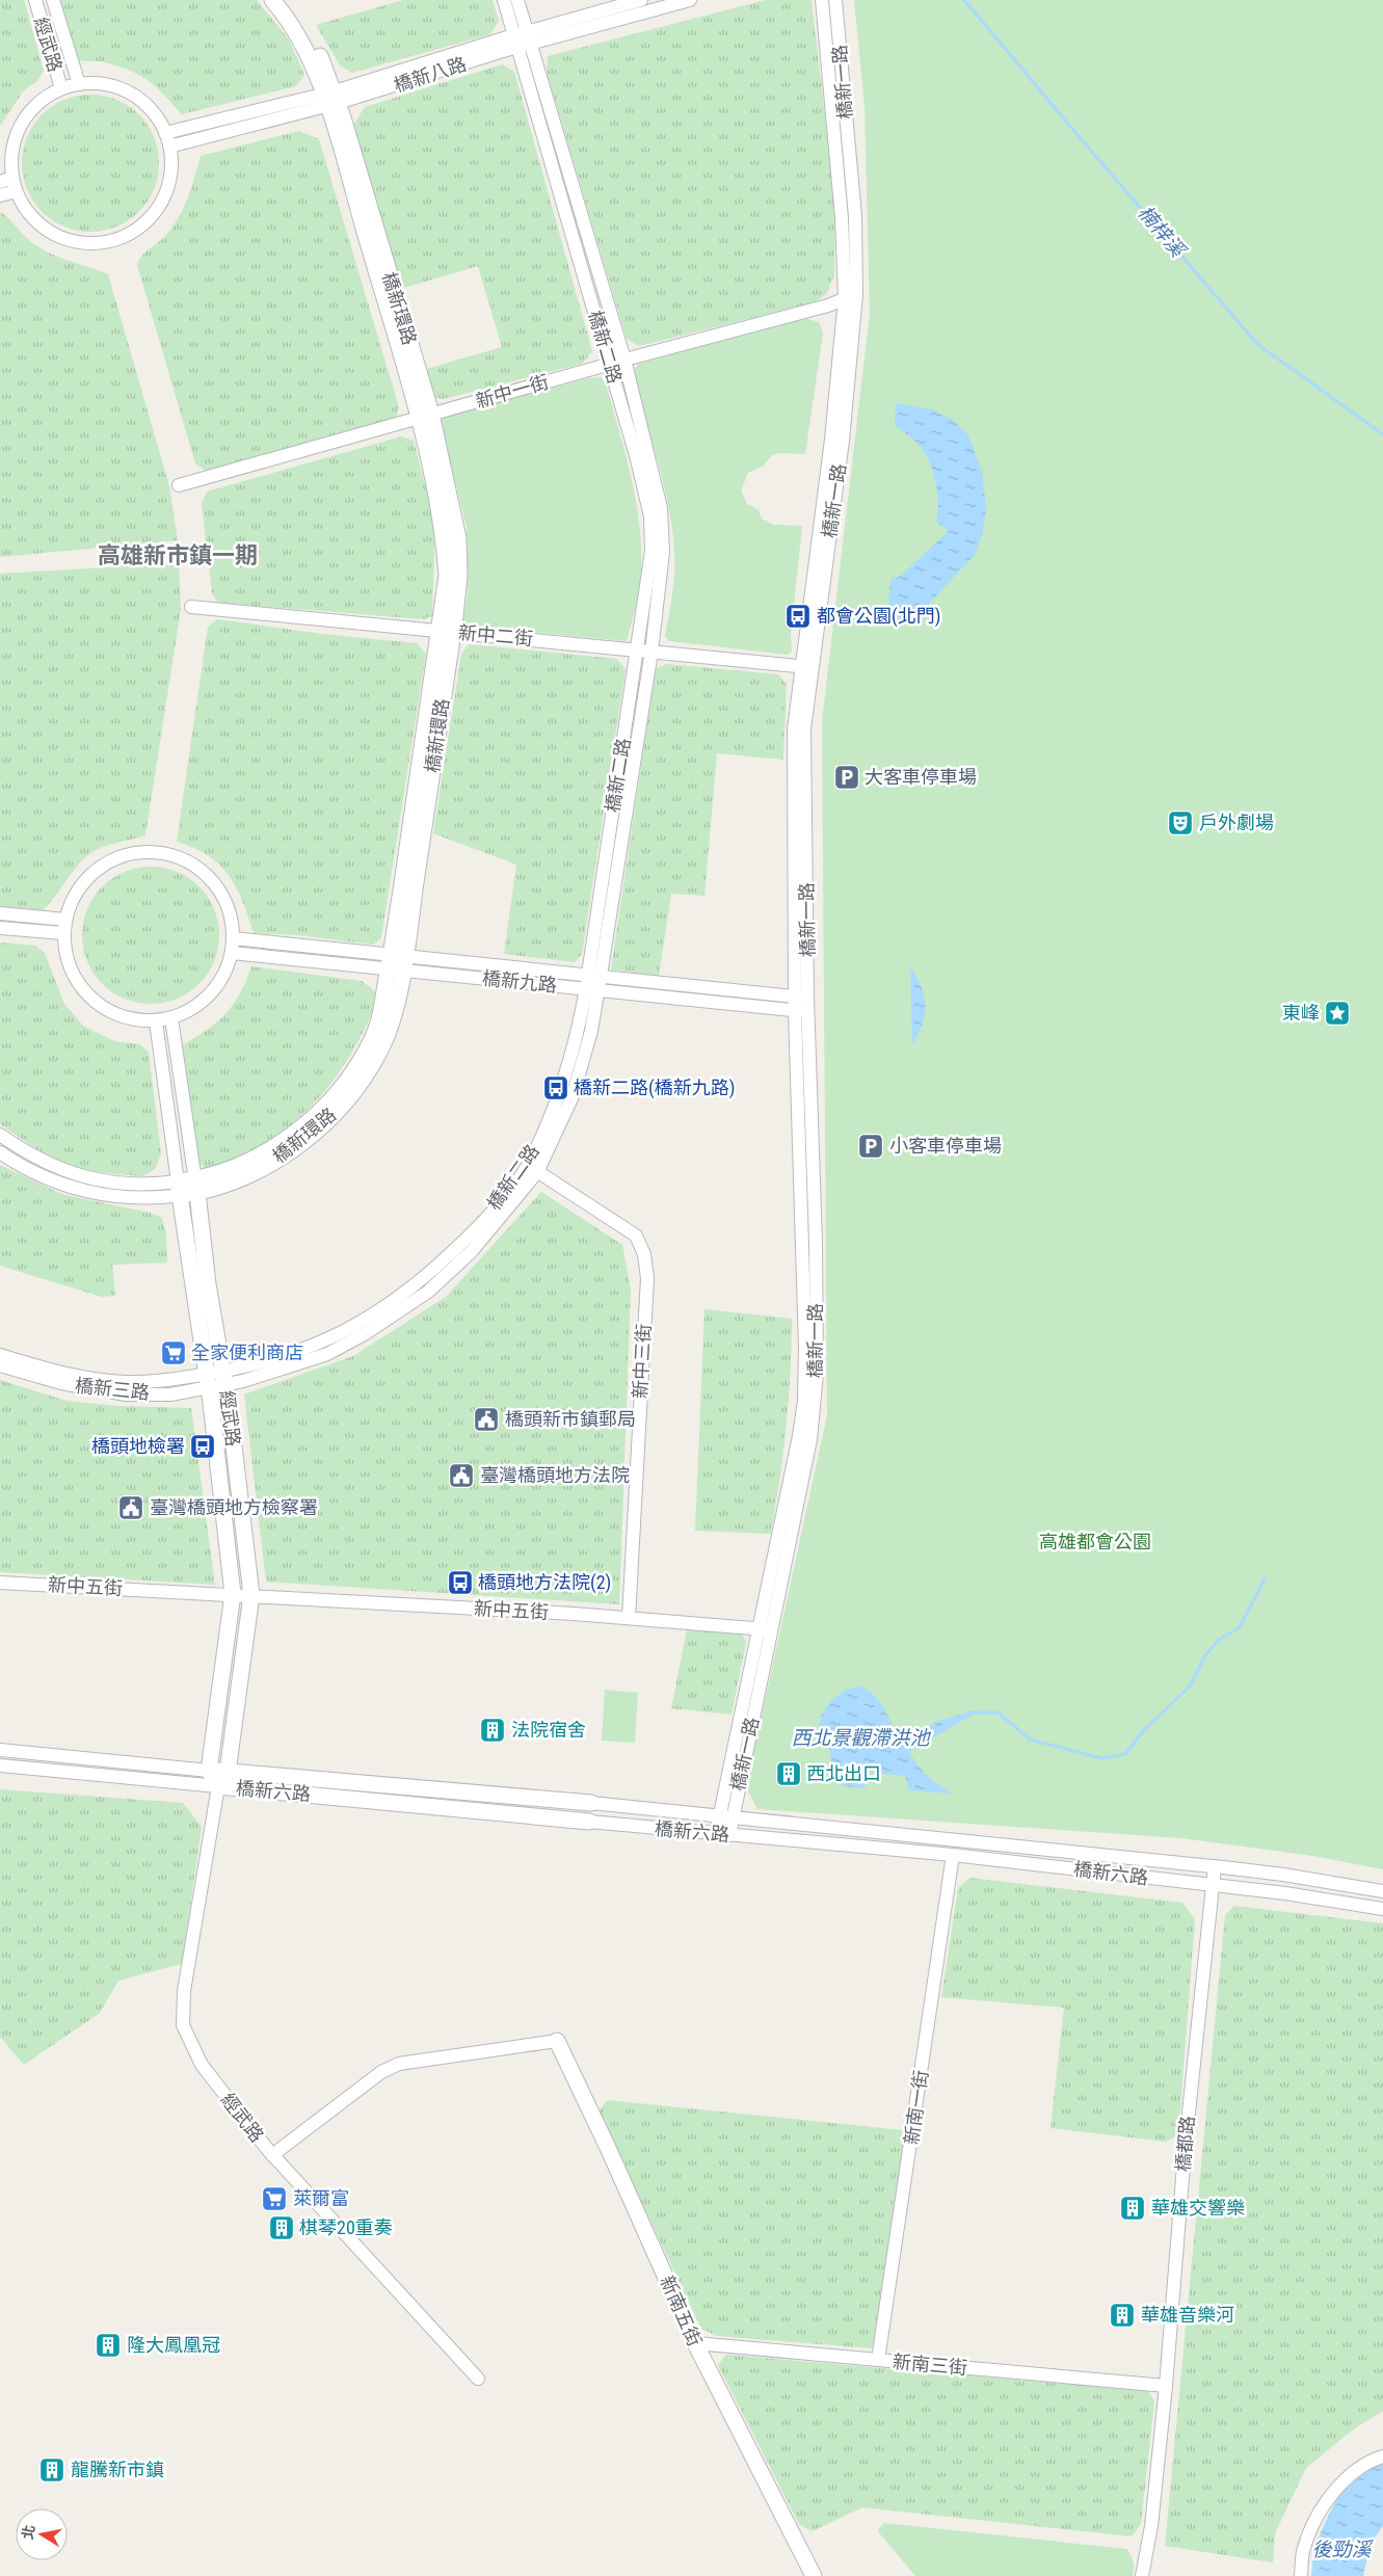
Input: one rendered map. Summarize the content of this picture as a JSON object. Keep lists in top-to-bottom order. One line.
{"streets":{"street":["經武路","橋新八路","橋新一路","橋新環路","橋新二路","新中一街","新中二街","橋新九路","新中三街","橋新三路","新中五街","橋新六路","新南一街","橋都路","新南五街","新南三街"]},"crossings":[["經武路","橋新八路"],["經武路","橋新環路"],["經武路","橋新二路"],["經武路","橋新九路"],["經武路","橋新三路"],["經武路","新中五街"],["經武路","橋新六路"],["橋新八路","橋新環路"],["橋新八路","橋新二路"],["橋新一路","新中一街"],["橋新一路","新中二街"],["橋新一路","橋新九路"],["橋新一路","新中五街"],["橋新一路","橋新六路"],["橋新環路","新中一街"],["橋新環路","新中二街"],["橋新環路","橋新九路"],["橋新二路","新中一街"],["橋新二路","新中二街"],["橋新二路","橋新九路"],["橋新二路","新中三街"],["橋新二路","橋新三路"],["新中三街","新中五街"],["橋新六路","新南一街"],["橋新六路","橋都路"],["新南一街","新南三街"],["橋都路","新南三街"],["新南五街","新南三街"]],"districts":["高雄新市鎮一期"],"water":["楠梓溪","西北景觀滯洪池","後勁溪"],"parks":["高雄都會公園"],"places":{"bus stop":["都會公園(北門)","橋新二路(橋新九路)","橋頭地檢署","橋頭地方法院(2)"],"parking":["大客車停車場","小客車停車場"],"theatre":["戶外劇場"],"place":["東峰"],"supermarket":["全家便利商店","萊爾富"],"public building":["橋頭新市鎮郵局","臺灣橋頭地方法院","臺灣橋頭地方檢察署"],"building":["法院宿舍","西北出口","華雄交響樂","棋琴20重奏","華雄音樂河","隆大鳳凰冠","龍騰新市鎮"]},"north":"left"}
